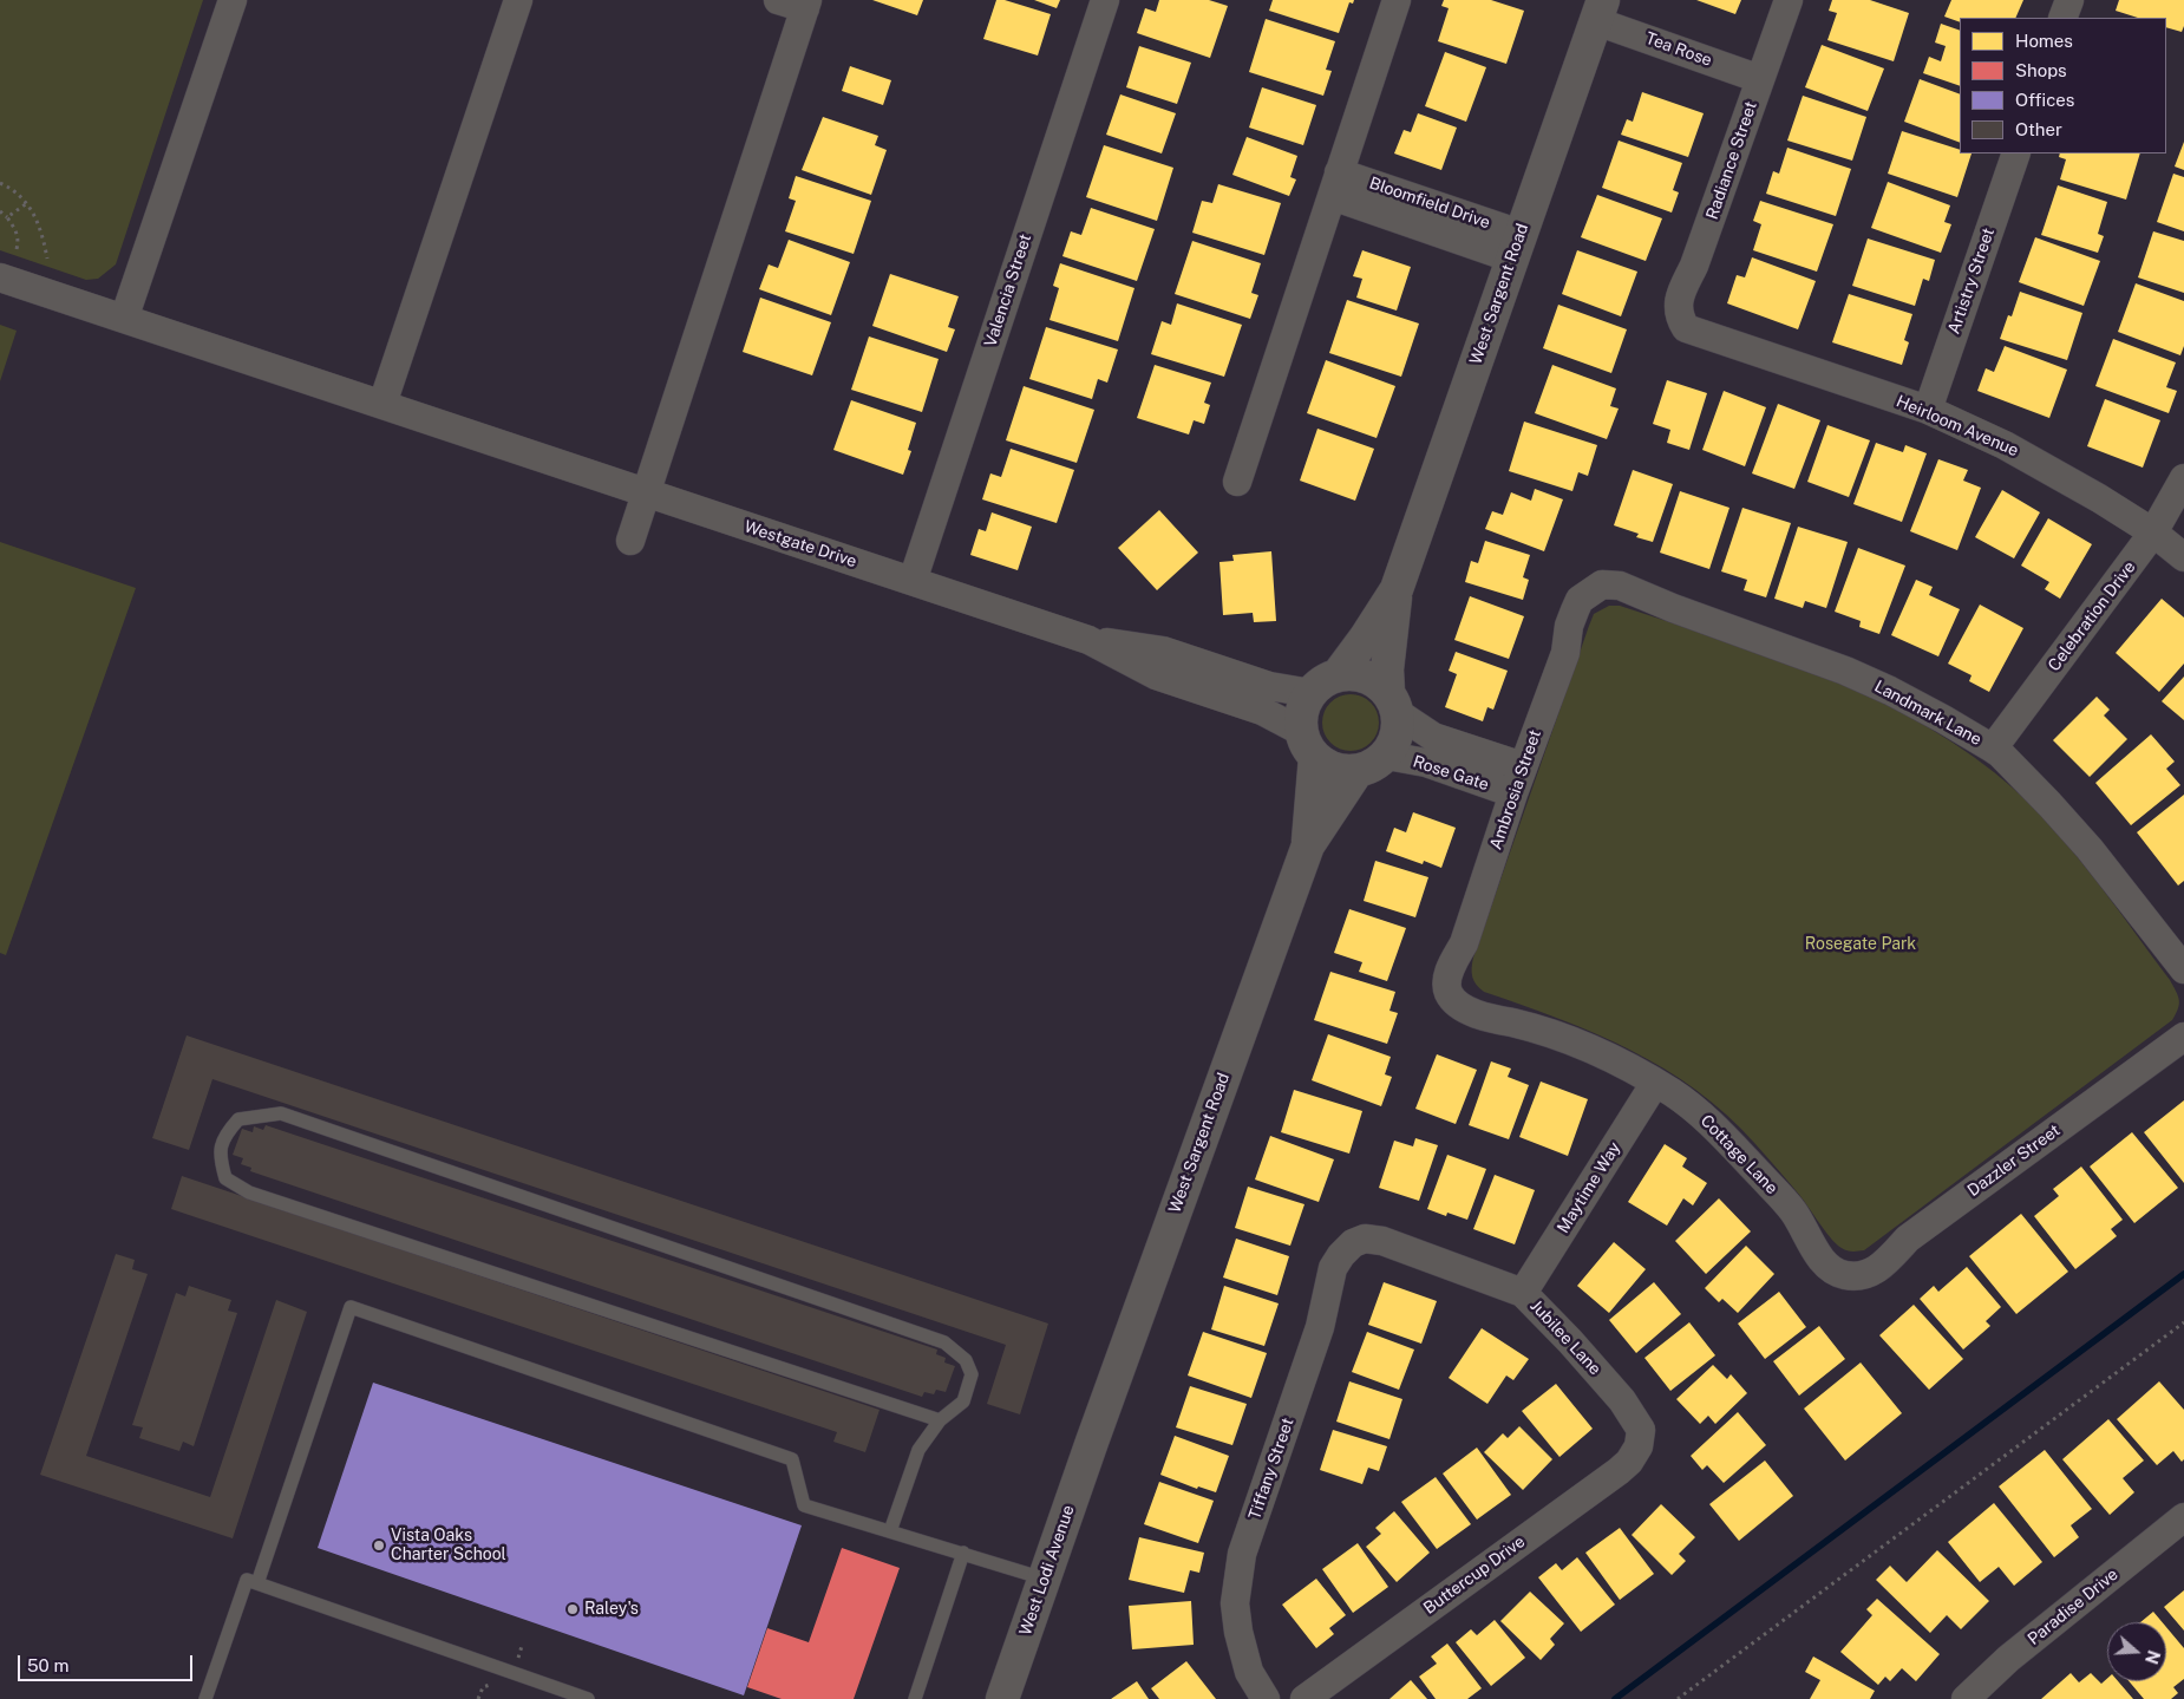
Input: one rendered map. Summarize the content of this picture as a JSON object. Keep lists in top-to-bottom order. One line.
{"streets":{"street":["Tea Rose","Radiance Street","Bloomfield Drive","Artistry Street","Valencia Street","West Sargent Road","Heirloom Avenue","Westgate Drive","Celebration Drive","Landmark Lane","Rose Gate","Ambrosia Street","Cottage Lane","Dazzler Street","Maytime Way","Jubilee Lane","Tiffany Street","West Lodi Avenue","Buttercup Drive","Paradise Drive"]},"crossings":[["Tea Rose","Radiance Street"],["Tea Rose","West Sargent Road"],["Radiance Street","Heirloom Avenue"],["Bloomfield Drive","West Sargent Road"],["Artistry Street","Heirloom Avenue"],["Valencia Street","Westgate Drive"],["West Sargent Road","Westgate Drive"],["West Sargent Road","Rose Gate"],["West Sargent Road","West Lodi Avenue"],["Heirloom Avenue","Celebration Drive"],["Westgate Drive","Rose Gate"],["Celebration Drive","Landmark Lane"],["Landmark Lane","Ambrosia Street"],["Rose Gate","Ambrosia Street"],["Ambrosia Street","Cottage Lane"],["Cottage Lane","Dazzler Street"],["Cottage Lane","Maytime Way"],["Maytime Way","Jubilee Lane"],["Jubilee Lane","Tiffany Street"],["Jubilee Lane","Buttercup Drive"]],"parks":["Rosegate Park"],"places":["Vista Oaks Charter School","Raley's"],"legend":["Homes","Shops","Offices","Other"],"scale_bar":"50 m","north":"right"}
